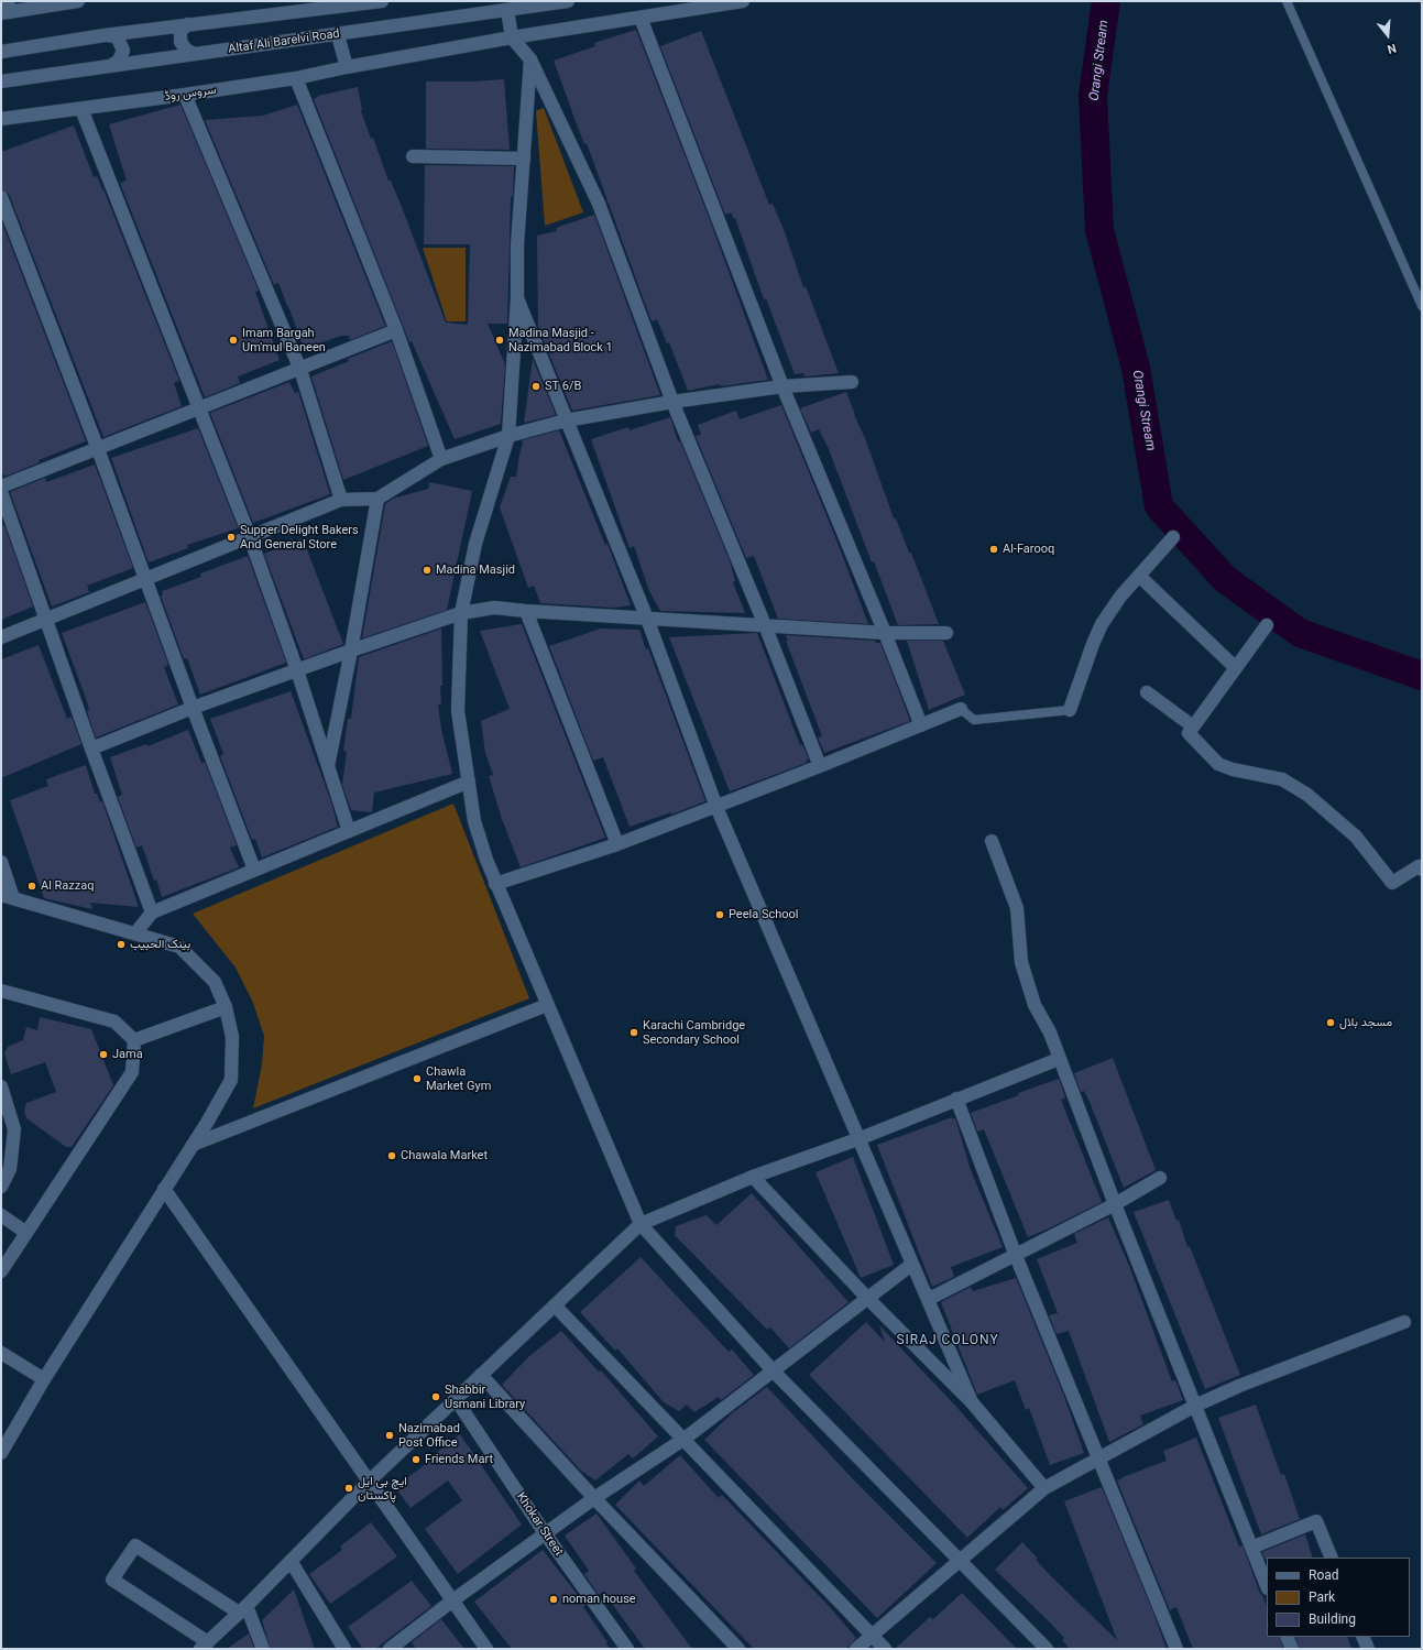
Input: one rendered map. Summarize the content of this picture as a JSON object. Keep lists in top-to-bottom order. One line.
{"streets":{"street":["Altaf Ali Barelvi Road","سروس روڈ","Khokar Street"]},"districts":["SIRAJ COLONY"],"water":["Orangi Stream"],"places":["Imam Bargah Um'mul Baneen","Madina Masjid - Nazimabad Block 1","ST 6/B","Supper Delight Bakers And General Store","Al-Farooq","Madina Masjid","Al Razzaq","Peela School","بينک الحبيب","مسجد بلال","Karachi Cambridge Secondary School","Jama","Chawla Market Gym","Chawala Market","Shabbir Usmani Library","Nazimabad Post Office","Friends Mart","ایچ بی ایل پاکستان","noman house"],"legend":["Road","Park","Building"],"north":"bottom"}
